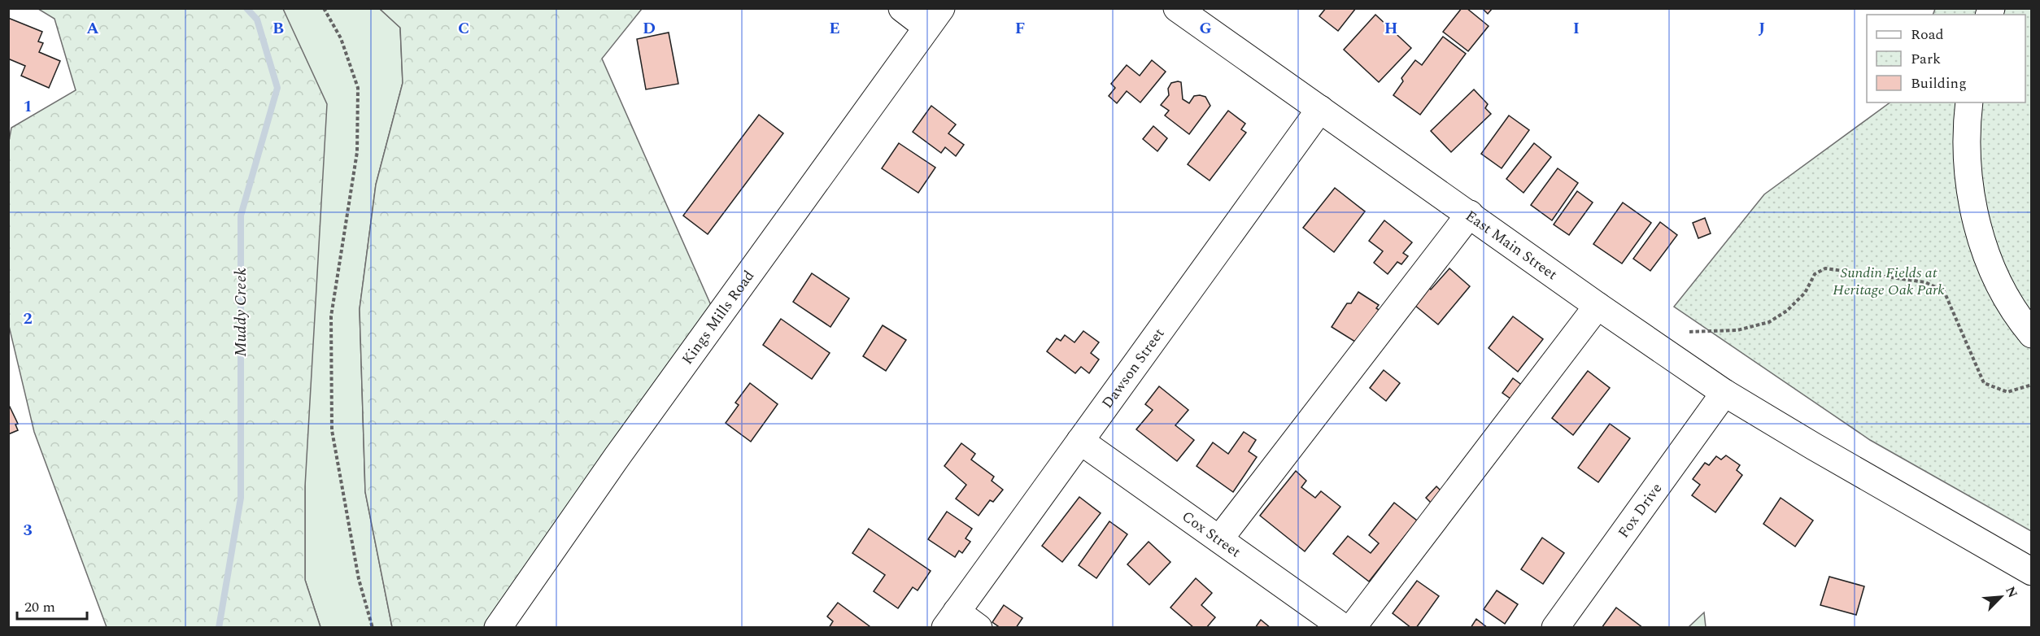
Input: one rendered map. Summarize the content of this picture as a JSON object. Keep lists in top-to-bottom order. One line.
{"streets":{"street":["East Main Street","Kings Mills Road","Dawson Street","Fox Drive","Cox Street"]},"crossings":[["East Main Street","Dawson Street"],["East Main Street","Fox Drive"],["Dawson Street","Cox Street"]],"water":["Muddy Creek"],"parks":["Sundin Fields at Heritage Oak Park"],"legend":["Road","Park","Building"],"scale_bar":"20 m","north":"top right","grid":{"columns":["A","B","C","D","E","F","G","H","I","J"],"rows":["1","2","3"]}}
